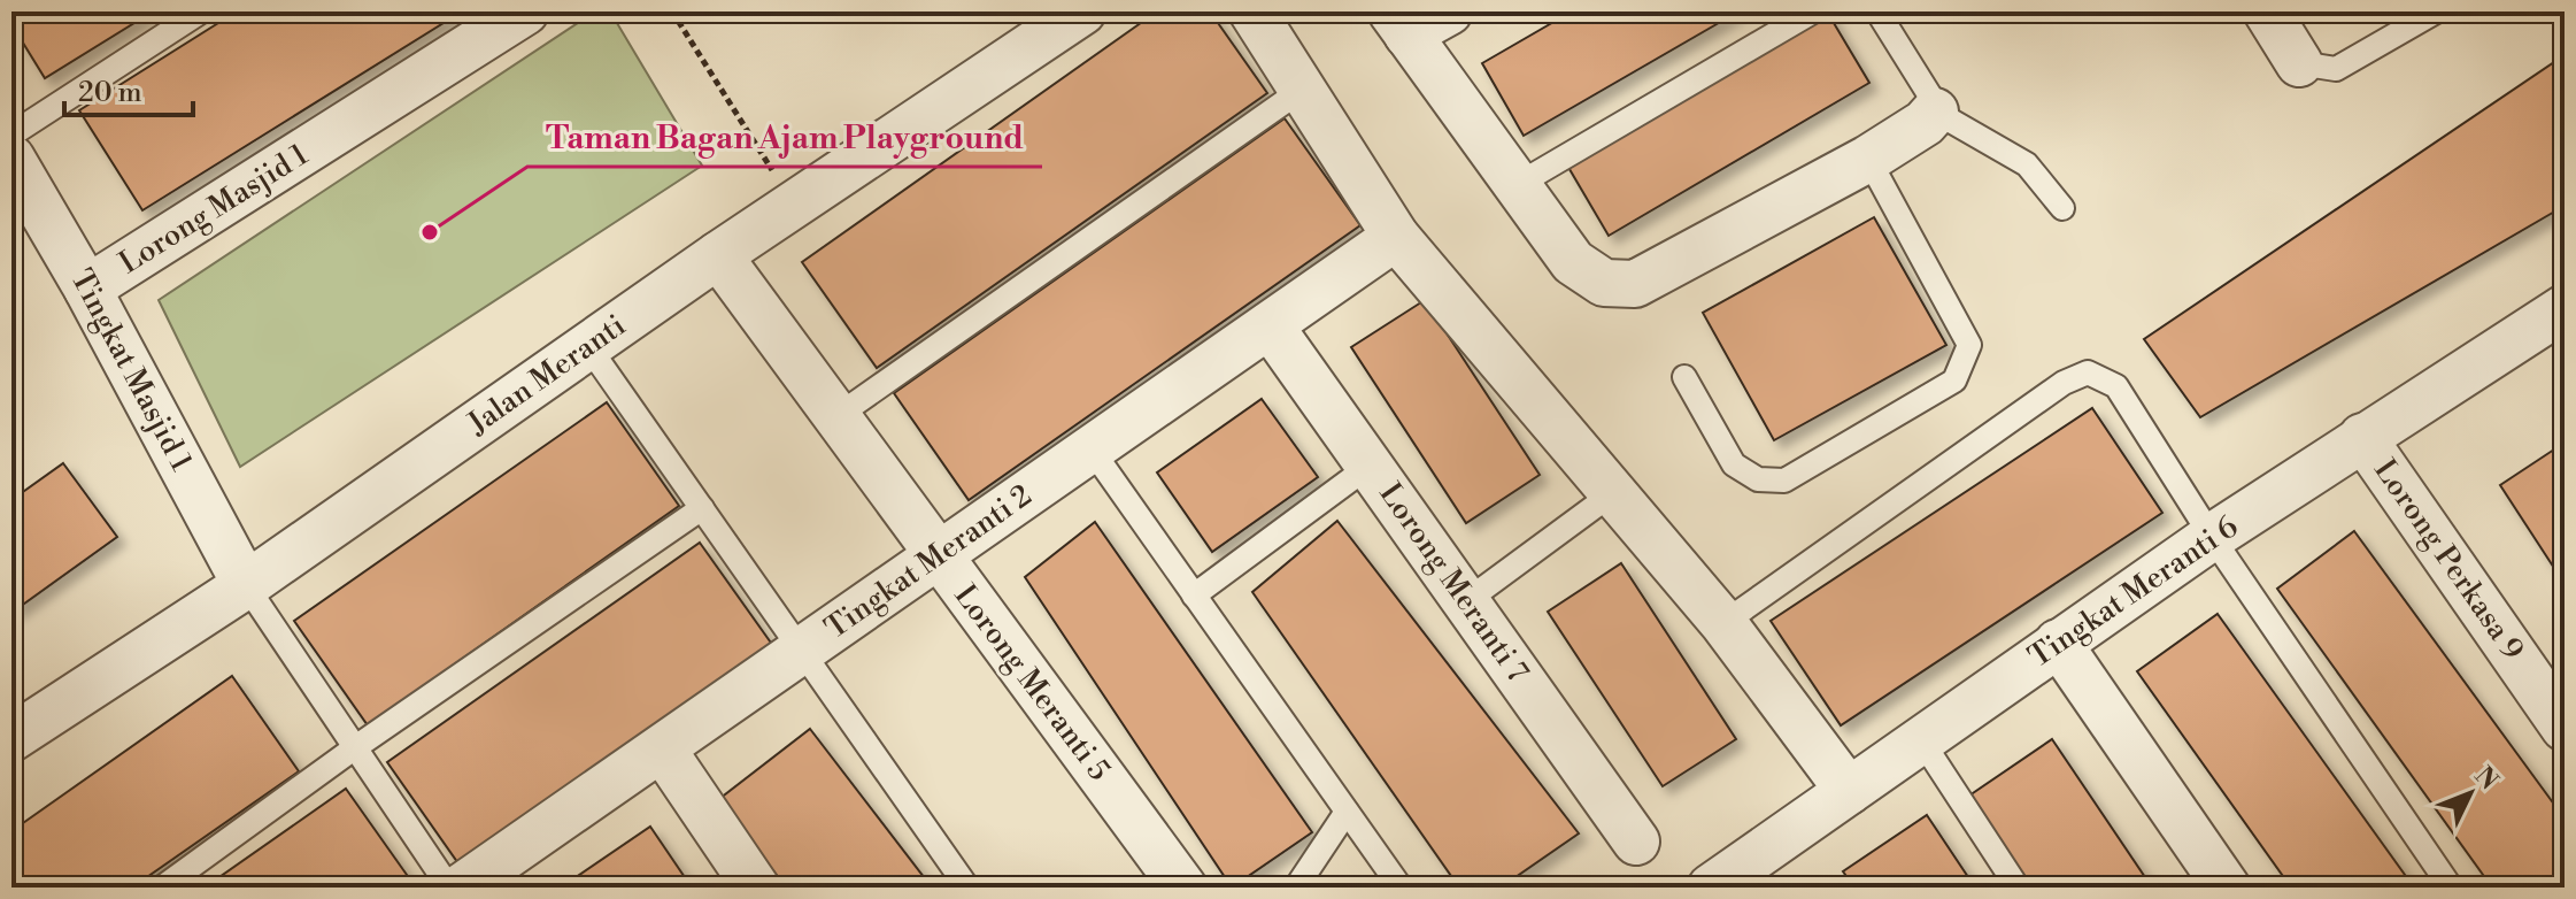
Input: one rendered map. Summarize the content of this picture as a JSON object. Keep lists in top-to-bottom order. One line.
{"streets":{"street":["Lorong Masjid 1","Tingkat Masjid 1","Jalan Meranti","Lorong Perkasa 9","Tingkat Meranti 2","Lorong Meranti 7","Tingkat Meranti 6","Lorong Meranti 5"]},"crossings":[["Lorong Masjid 1","Tingkat Masjid 1"],["Tingkat Masjid 1","Jalan Meranti"],["Jalan Meranti","Lorong Meranti 5"],["Lorong Perkasa 9","Tingkat Meranti 6"],["Tingkat Meranti 2","Lorong Meranti 7"],["Tingkat Meranti 2","Lorong Meranti 5"]],"places":["Taman Bagan Ajam Playground"],"scale_bar":"20 m","north":"top right"}
